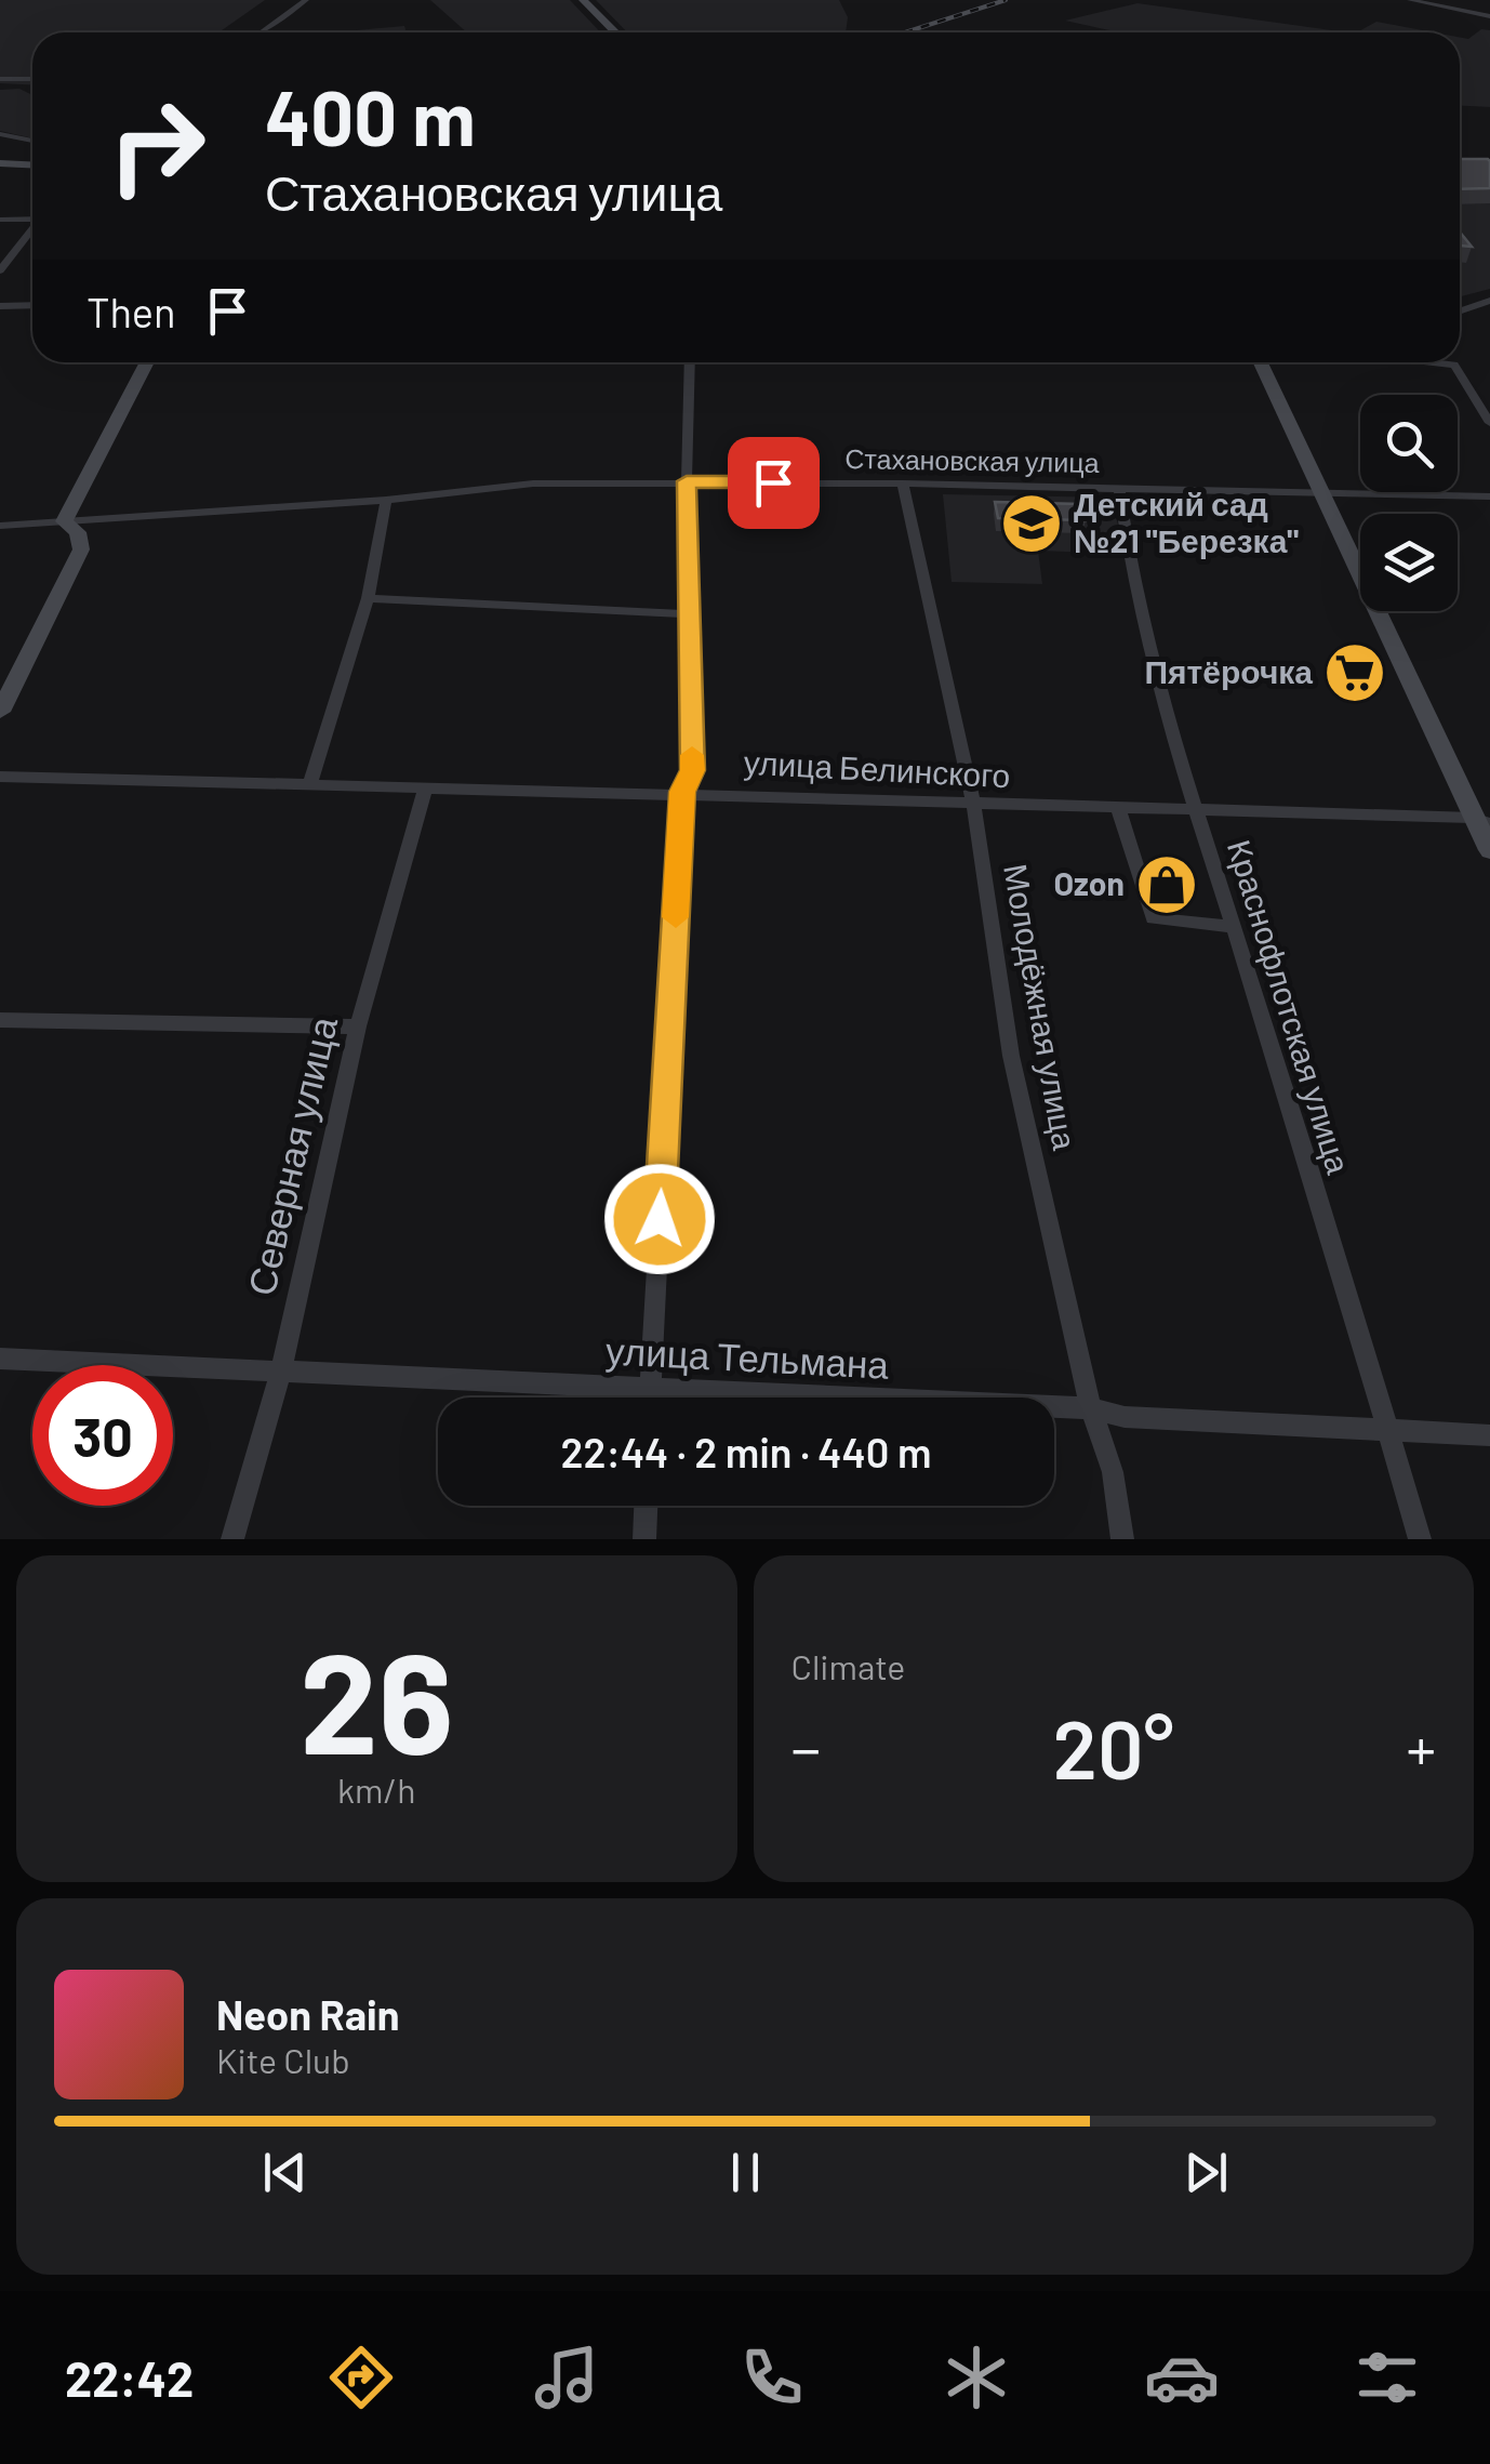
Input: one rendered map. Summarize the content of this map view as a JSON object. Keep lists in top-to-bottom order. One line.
{"streets":{"street":["Стахановская улица","улица Белинского","Молодёжная улица","Краснофлотская улица","Северная улица","улица Тельмана"]},"crossings":[["Стахановская улица","Молодёжная улица"],["Стахановская улица","Краснофлотская улица"],["улица Белинского","Молодёжная улица"],["улица Белинского","Краснофлотская улица"],["улица Белинского","Северная улица"],["Молодёжная улица","улица Тельмана"],["Краснофлотская улица","улица Тельмана"],["Северная улица","улица Тельмана"]],"places":{"school or university":["Детский сад №21 \"Березка\""],"supermarket":["Пятёрочка"],"shop":["Ozon"]},"page":{"turn":["400 m","Стахановская улица"],"then":"Then","limit":"30","trip":"22:44 · 2 min · 440 m","tile":[["26","km/h"],"Climate"],"heat":["−","20°","+"],"song":["Neon Rain","Kite Club"],"tabs":"22:42"}}
